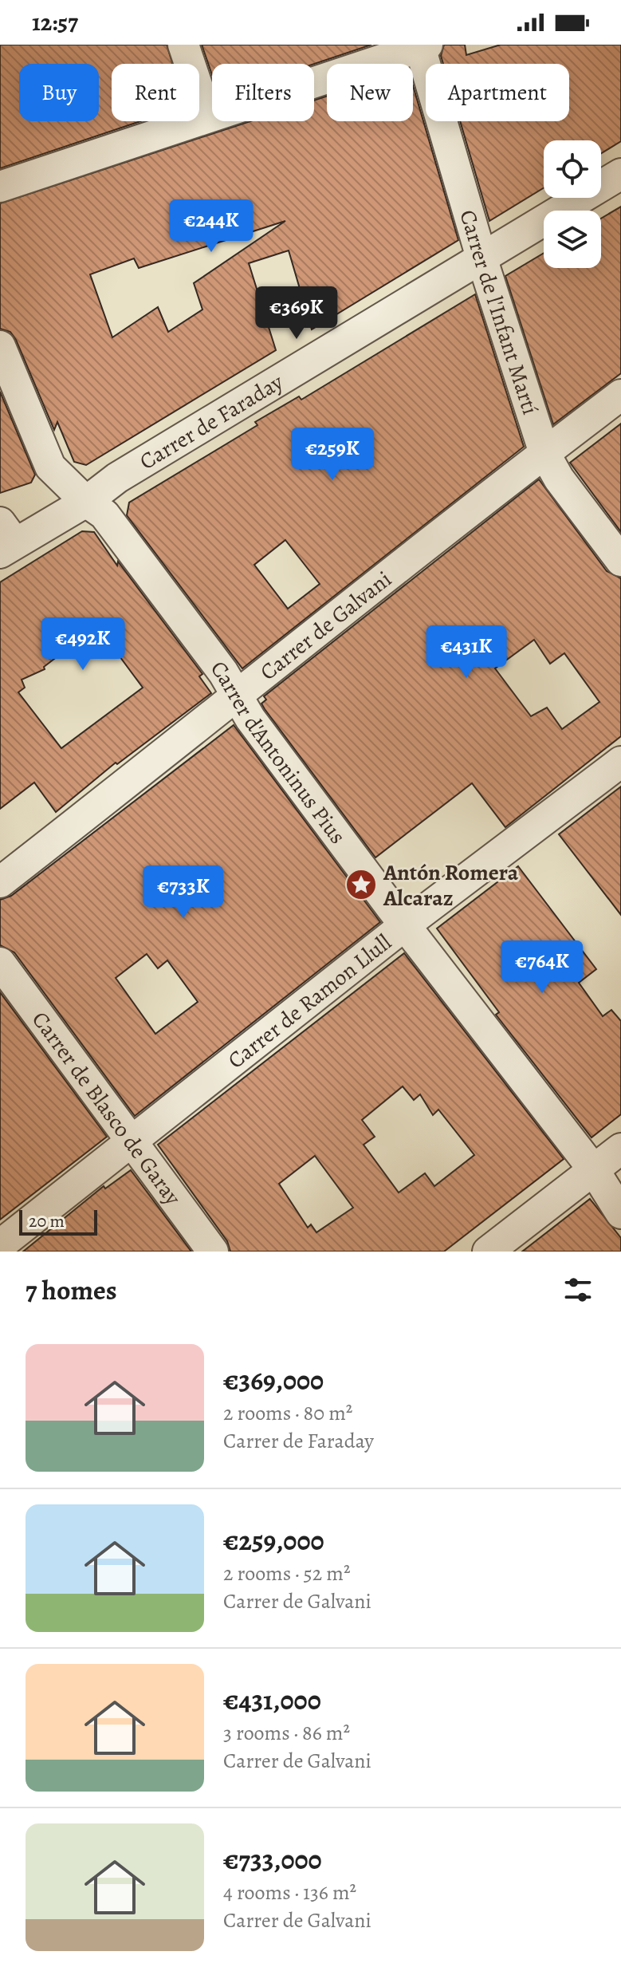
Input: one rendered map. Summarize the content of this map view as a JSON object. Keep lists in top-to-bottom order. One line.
{"streets":{"street":["Carrer de l'Infant Martí","Carrer de Faraday","Carrer de Galvani","Carrer d'Antoninus Pius","Carrer de Ramon Llull","Carrer de Blasco de Garay"]},"crossings":[["Carrer de l'Infant Martí","Carrer de Faraday"],["Carrer de l'Infant Martí","Carrer de Galvani"],["Carrer de Faraday","Carrer d'Antoninus Pius"],["Carrer de Galvani","Carrer d'Antoninus Pius"],["Carrer d'Antoninus Pius","Carrer de Ramon Llull"],["Carrer de Ramon Llull","Carrer de Blasco de Garay"]],"places":{"place":["Antón Romera Alcaraz"]},"scale_bar":"20 m","page":{"status":"12:57","chip":["Buy","Rent","Filters","New","Apartment"],"price":["€244K","€369K","€259K","€492K","€431K","€733K","€764K"],"scale":"20 m","heading":"7 homes","list":[{"name":"€369,000","note":"2 rooms · 80 m² · Carrer de Faraday"},{"name":"€259,000","note":"2 rooms · 52 m² · Carrer de Galvani"},{"name":"€431,000","note":"3 rooms · 86 m² · Carrer de Galvani"},{"name":"€733,000","note":"4 rooms · 136 m² · Carrer de Galvani"}]}}
